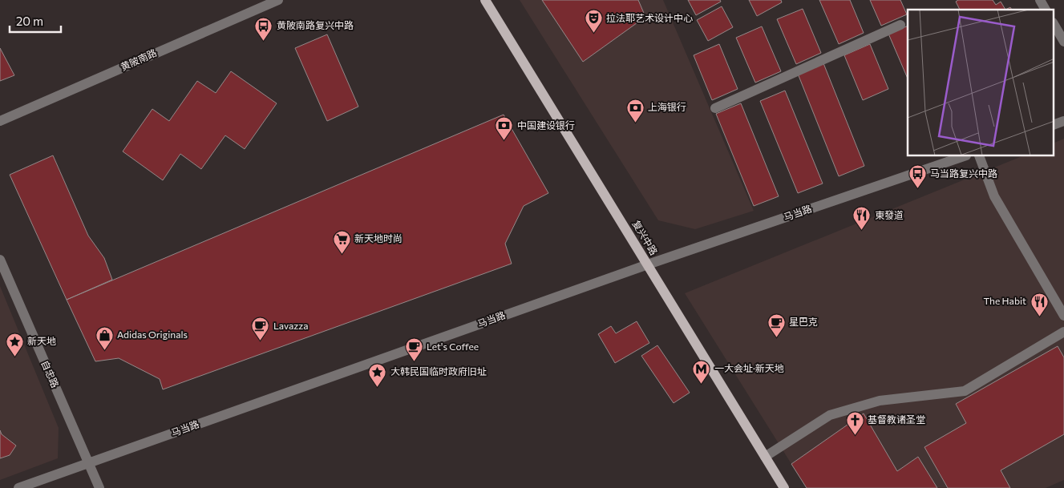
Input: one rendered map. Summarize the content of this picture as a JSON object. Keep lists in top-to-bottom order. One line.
{"streets":{"main road":["复兴中路"],"street":["黄陂南路","马当路","自忠路"]},"crossings":[["马当路","复兴中路"],["马当路","自忠路"]],"places":{"theatre":["拉法耶艺术设计中心"],"bus stop":["黄陂南路复兴中路","马当路复兴中路"],"bank":["上海银行","中国建设银行"],"restaurant":["東發道","The Habit"],"supermarket":["新天地时尚"],"cafe":["星巴克","Lavazza","Let's Coffee"],"shop":["Adidas Originals"],"place":["新天地","大韩民国临时政府旧址"],"metro station":["一大会址·新天地"],"church":["基督教诸圣堂"]},"scale_bar":"20 m"}
